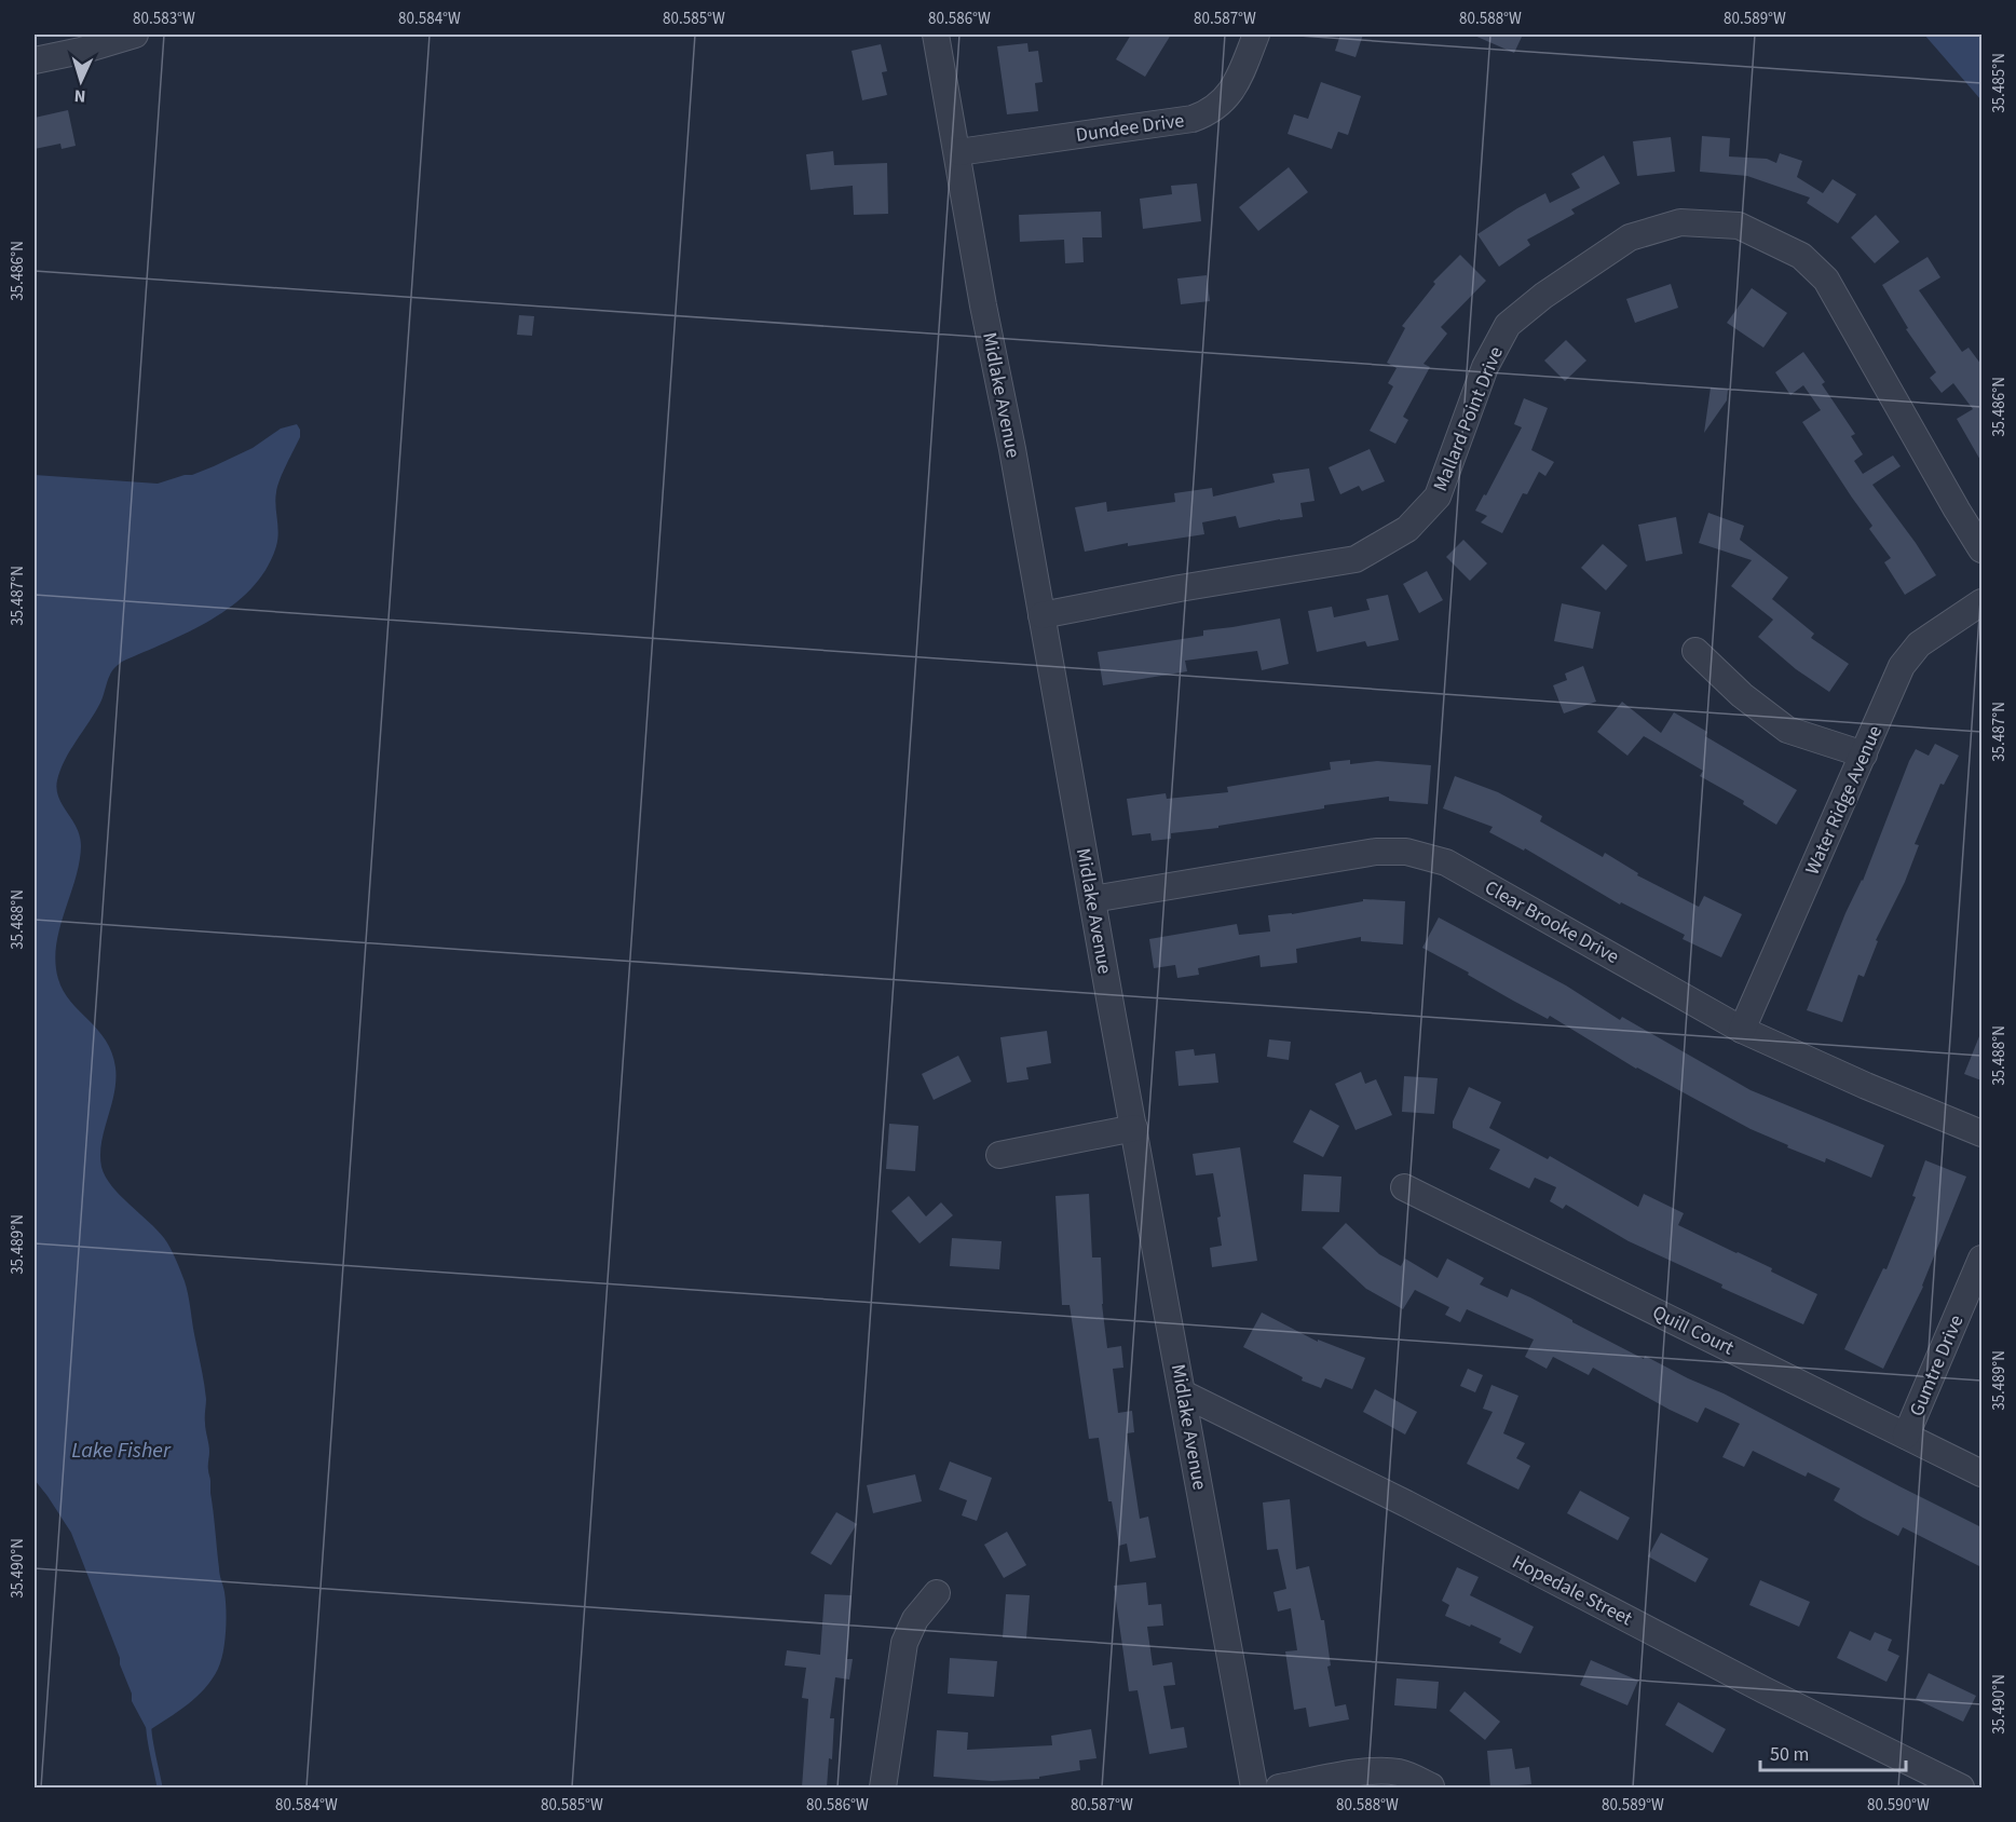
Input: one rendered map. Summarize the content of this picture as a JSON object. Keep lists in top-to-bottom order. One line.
{"streets":{"street":["Dundee Drive","Midlake Avenue","Mallard Point Drive","Water Ridge Avenue","Clear Brooke Drive","Quill Court","Gumtre Drive","Hopedale Street"]},"crossings":[["Dundee Drive","Midlake Avenue"],["Midlake Avenue","Mallard Point Drive"],["Midlake Avenue","Clear Brooke Drive"],["Midlake Avenue","Hopedale Street"],["Water Ridge Avenue","Clear Brooke Drive"],["Quill Court","Gumtre Drive"]],"water":["Lake Fisher"],"scale_bar":"50 m","north":"bottom","coordinates":["80.583°W","80.584°W","80.585°W","80.586°W","80.587°W","80.588°W","80.589°W","35.485°N","35.486°N","35.487°N","35.488°N","35.489°N","35.490°N","80.590°W"]}
